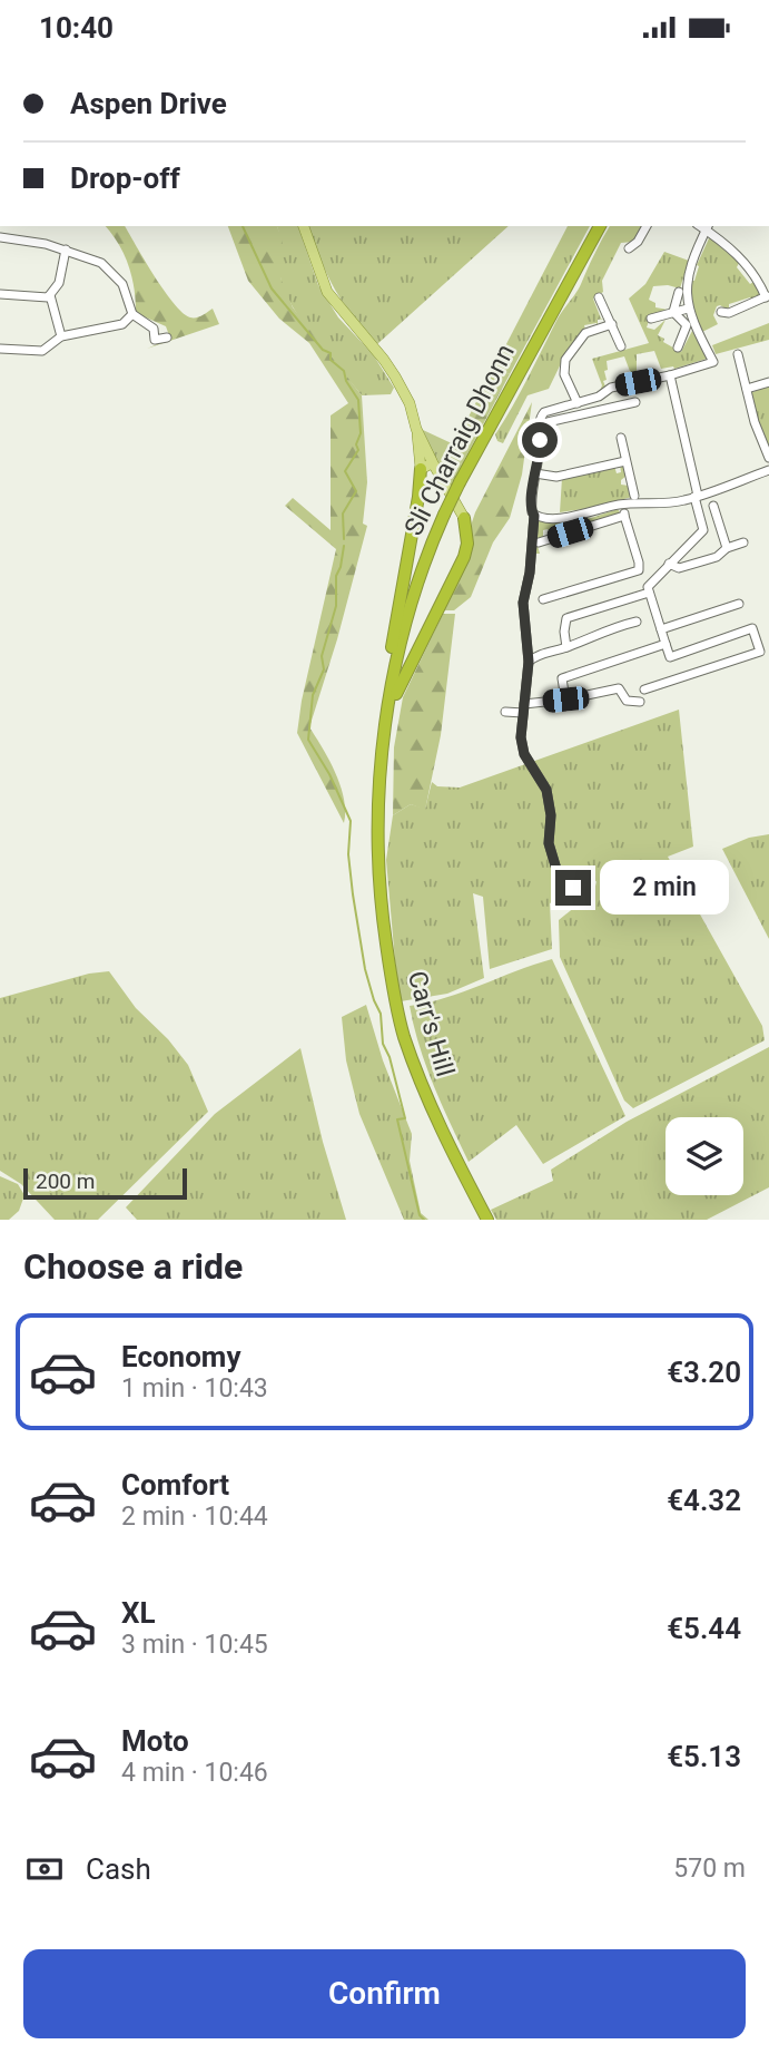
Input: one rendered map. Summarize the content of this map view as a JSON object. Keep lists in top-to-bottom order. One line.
{"streets":{"highway":["Sli Charraig Dhonn","Carr's Hill"]},"crossings":[["Sli Charraig Dhonn","Carr's Hill"]],"scale_bar":"200 m","page":{"status":"10:40","banner":["Aspen Drive","Drop-off"],"bubble":"2 min","scale":"200 m","heading":"Choose a ride","list":[{"name":"Economy","note":"1 min · 10:43","value":"€3.20"},{"name":"Comfort","note":"2 min · 10:44","value":"€4.32"},{"name":"XL","note":"3 min · 10:45","value":"€5.44"},{"name":"Moto","note":"4 min · 10:46","value":"€5.13"}],"pay":["Cash","570 m"],"buttons":"Confirm"}}
